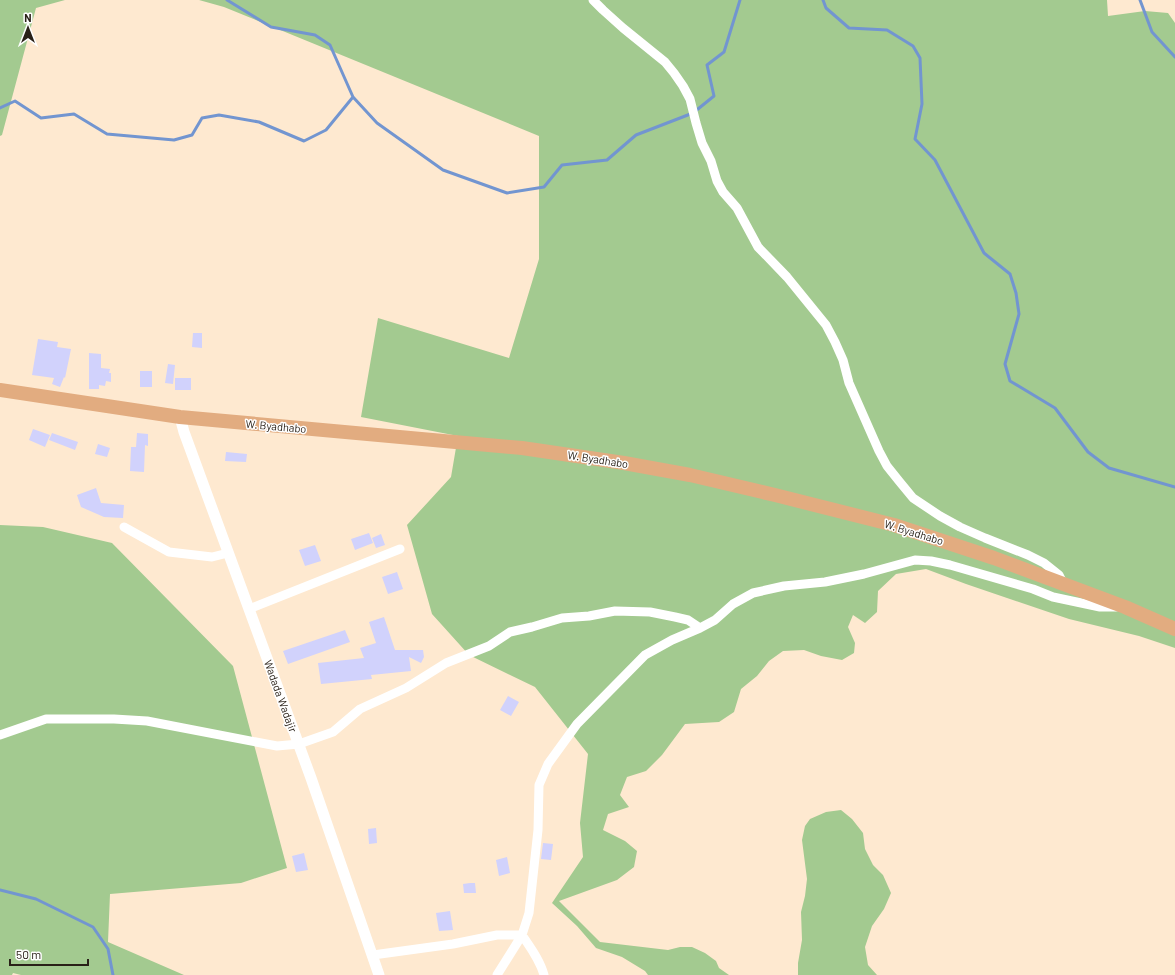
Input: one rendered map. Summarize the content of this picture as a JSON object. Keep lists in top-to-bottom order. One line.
{"streets":{"main road":["W. Byadhabo"],"street":["Wadada Wadajir"]},"crossings":[["W. Byadhabo","Wadada Wadajir"]],"scale_bar":"50 m","north":"top"}
